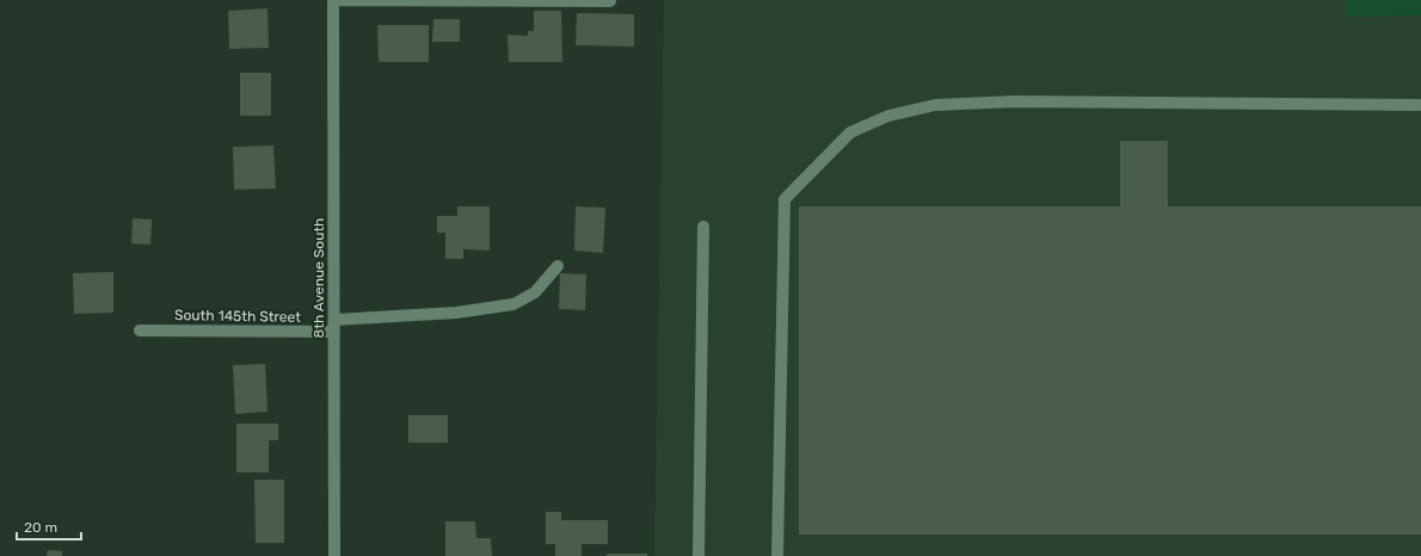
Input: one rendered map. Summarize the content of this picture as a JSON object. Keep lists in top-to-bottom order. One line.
{"streets":{"street":["8th Avenue South","South 145th Street"]},"crossings":[["8th Avenue South","South 145th Street"]],"scale_bar":"20 m"}
